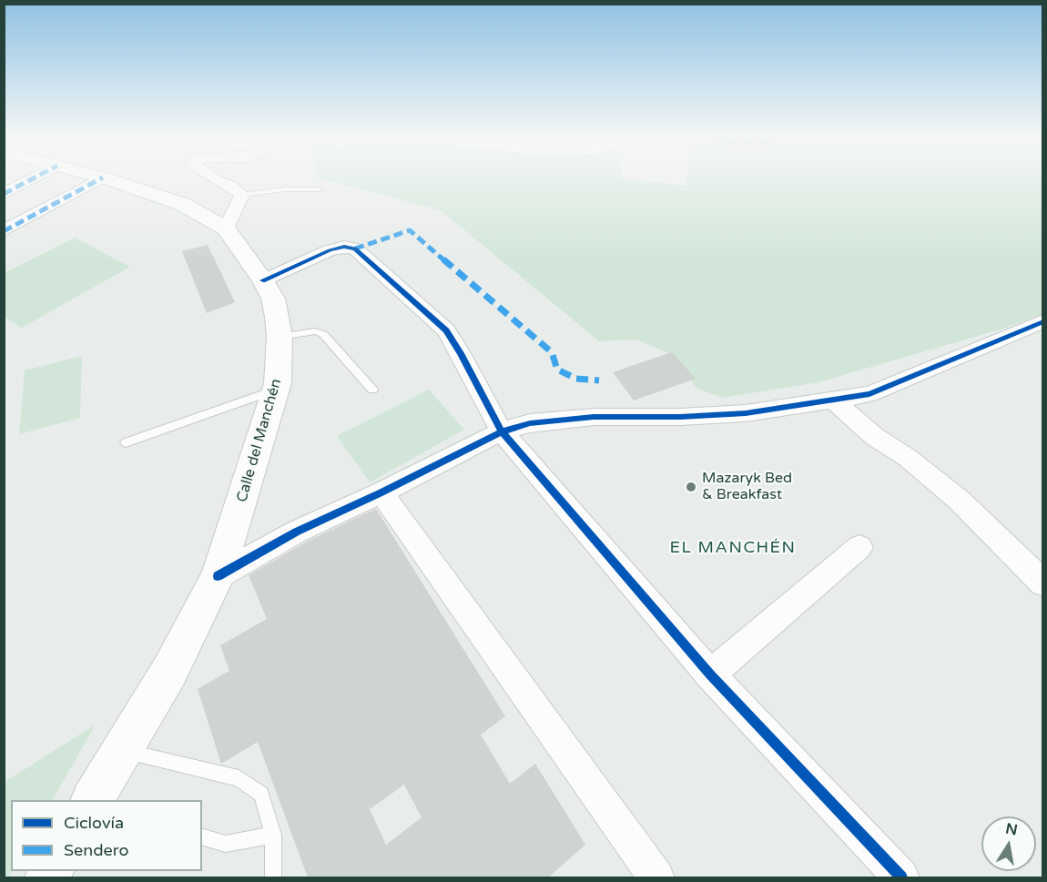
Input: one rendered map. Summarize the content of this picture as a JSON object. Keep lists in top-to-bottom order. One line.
{"streets":{"street":["Calle del Manchén"]},"districts":["EL MANCHÉN"],"places":["Mazaryk Bed & Breakfast"],"legend":["Ciclovía","Sendero"],"north":"top"}
